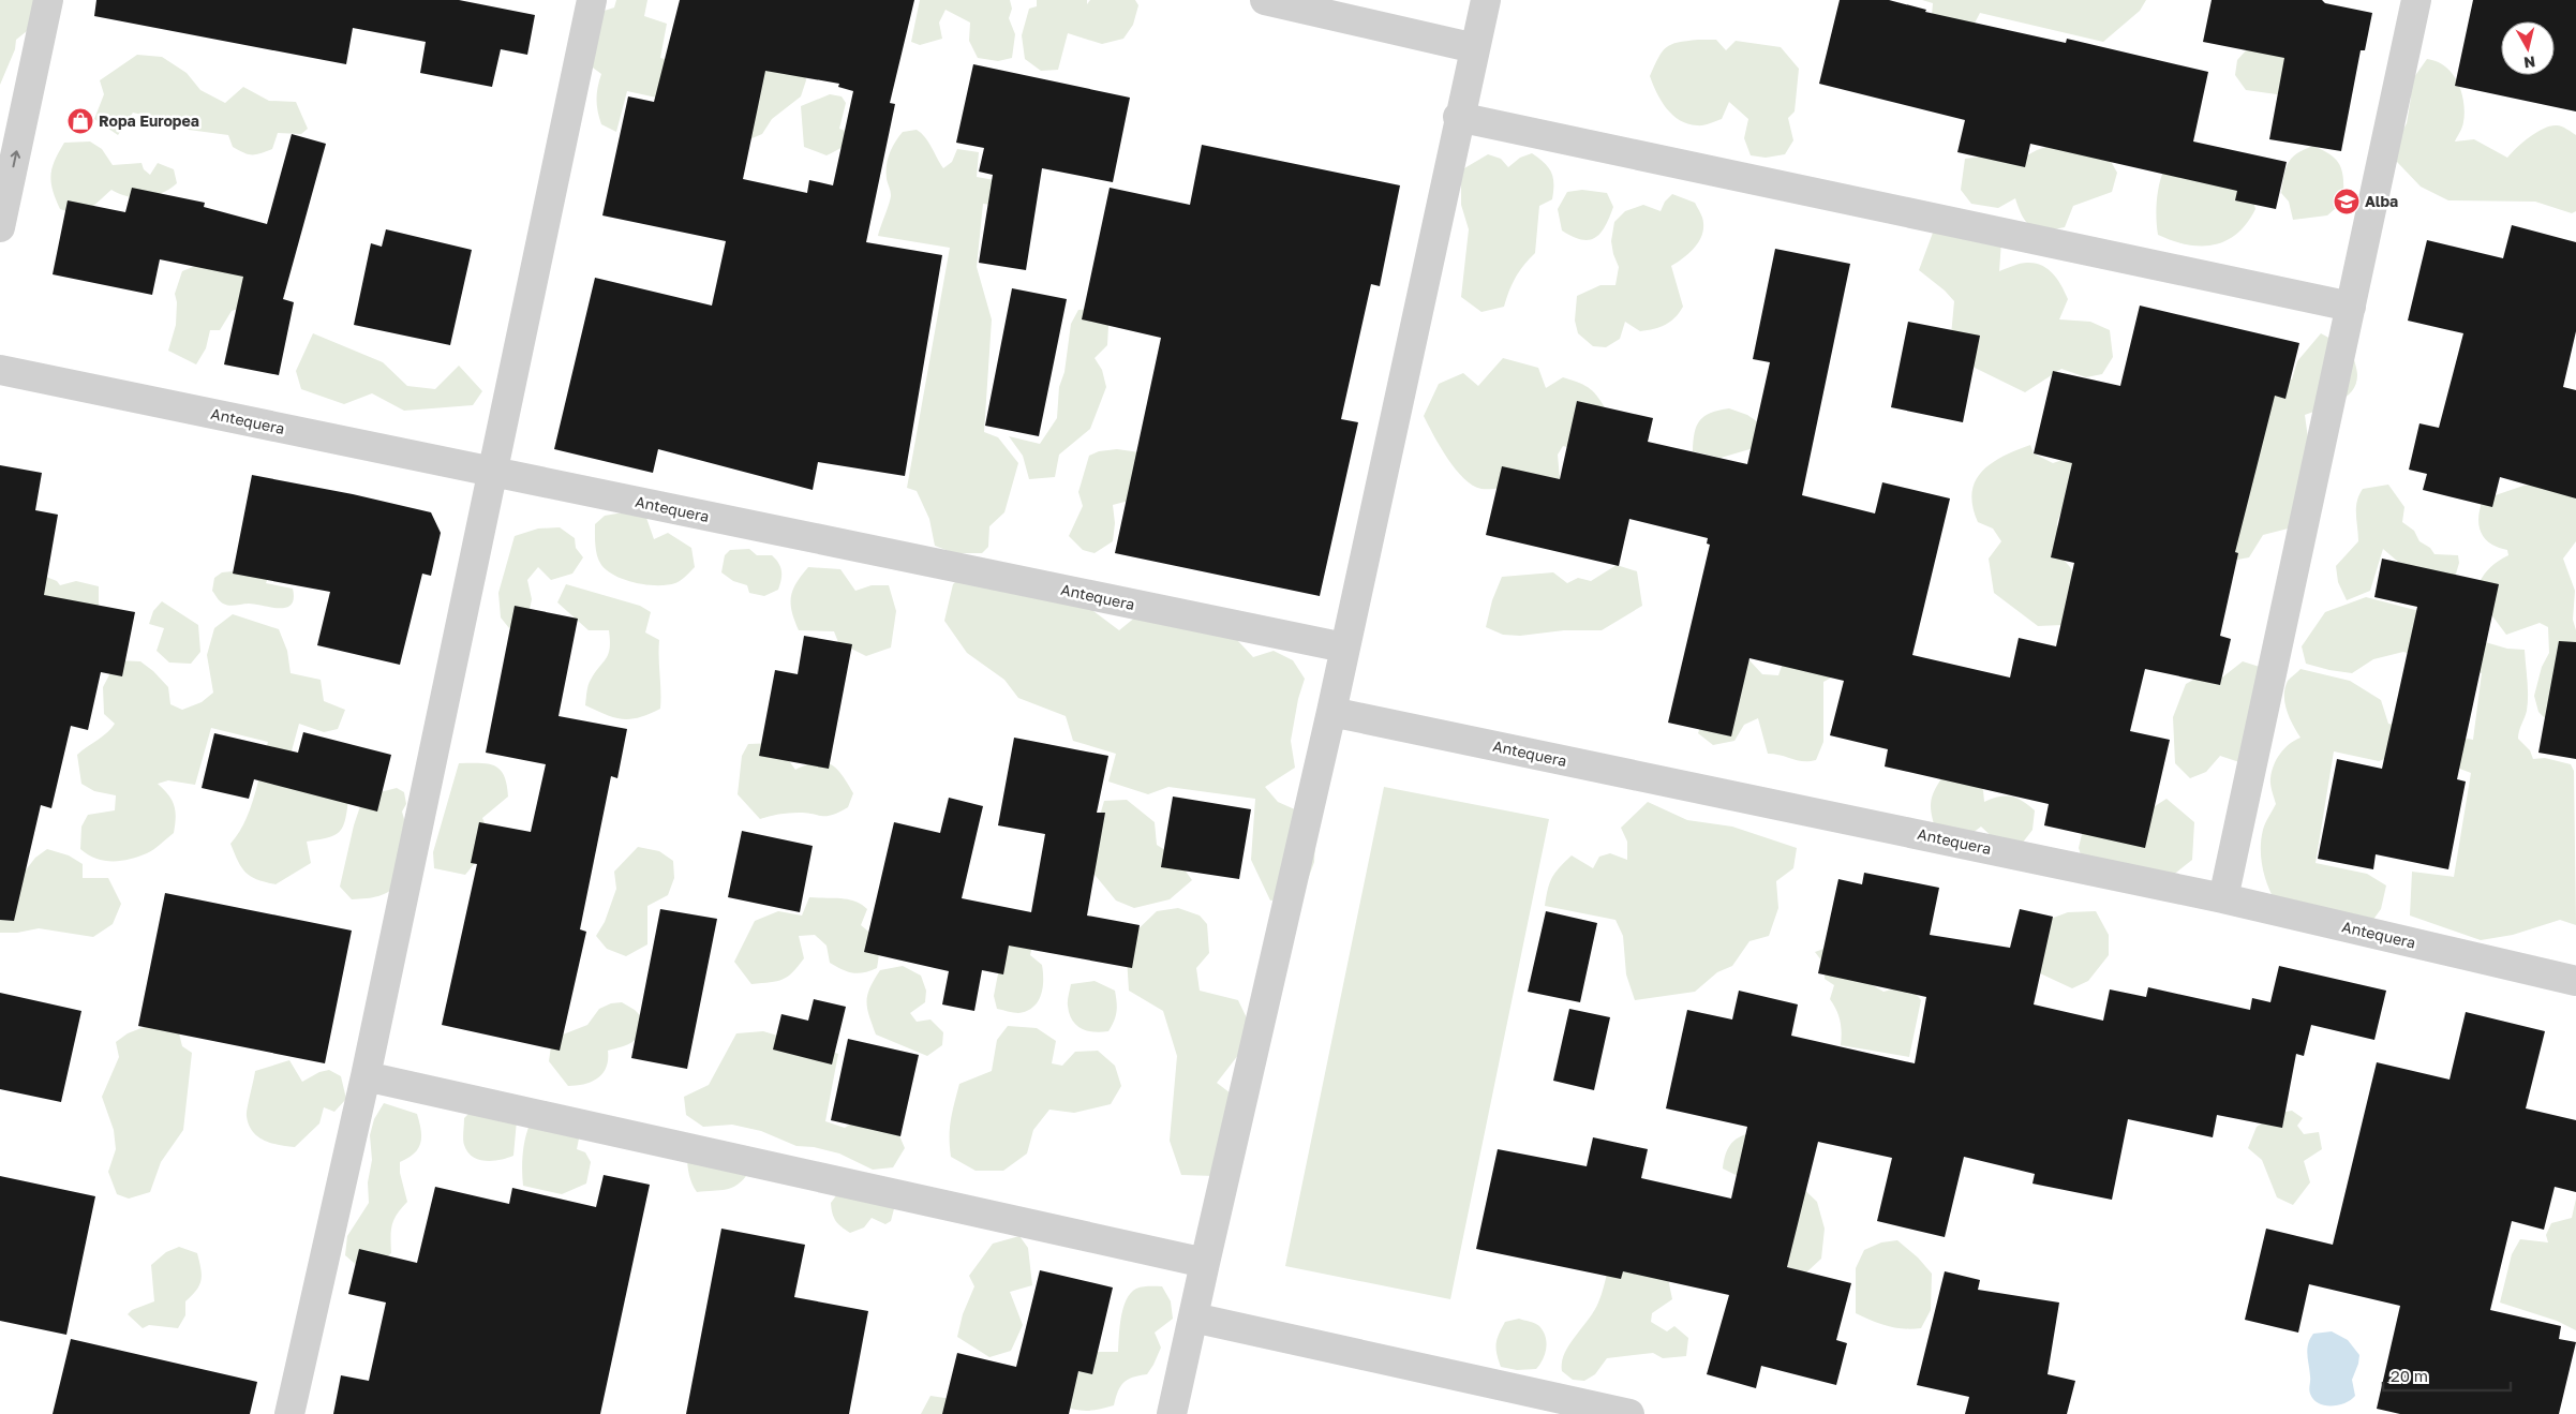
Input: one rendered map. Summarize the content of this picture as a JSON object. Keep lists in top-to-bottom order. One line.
{"streets":{"street":["Antequera"]},"places":{"shop":["Ropa Europea"],"school or university":["Alba"]},"scale_bar":"20 m","north":"bottom"}
